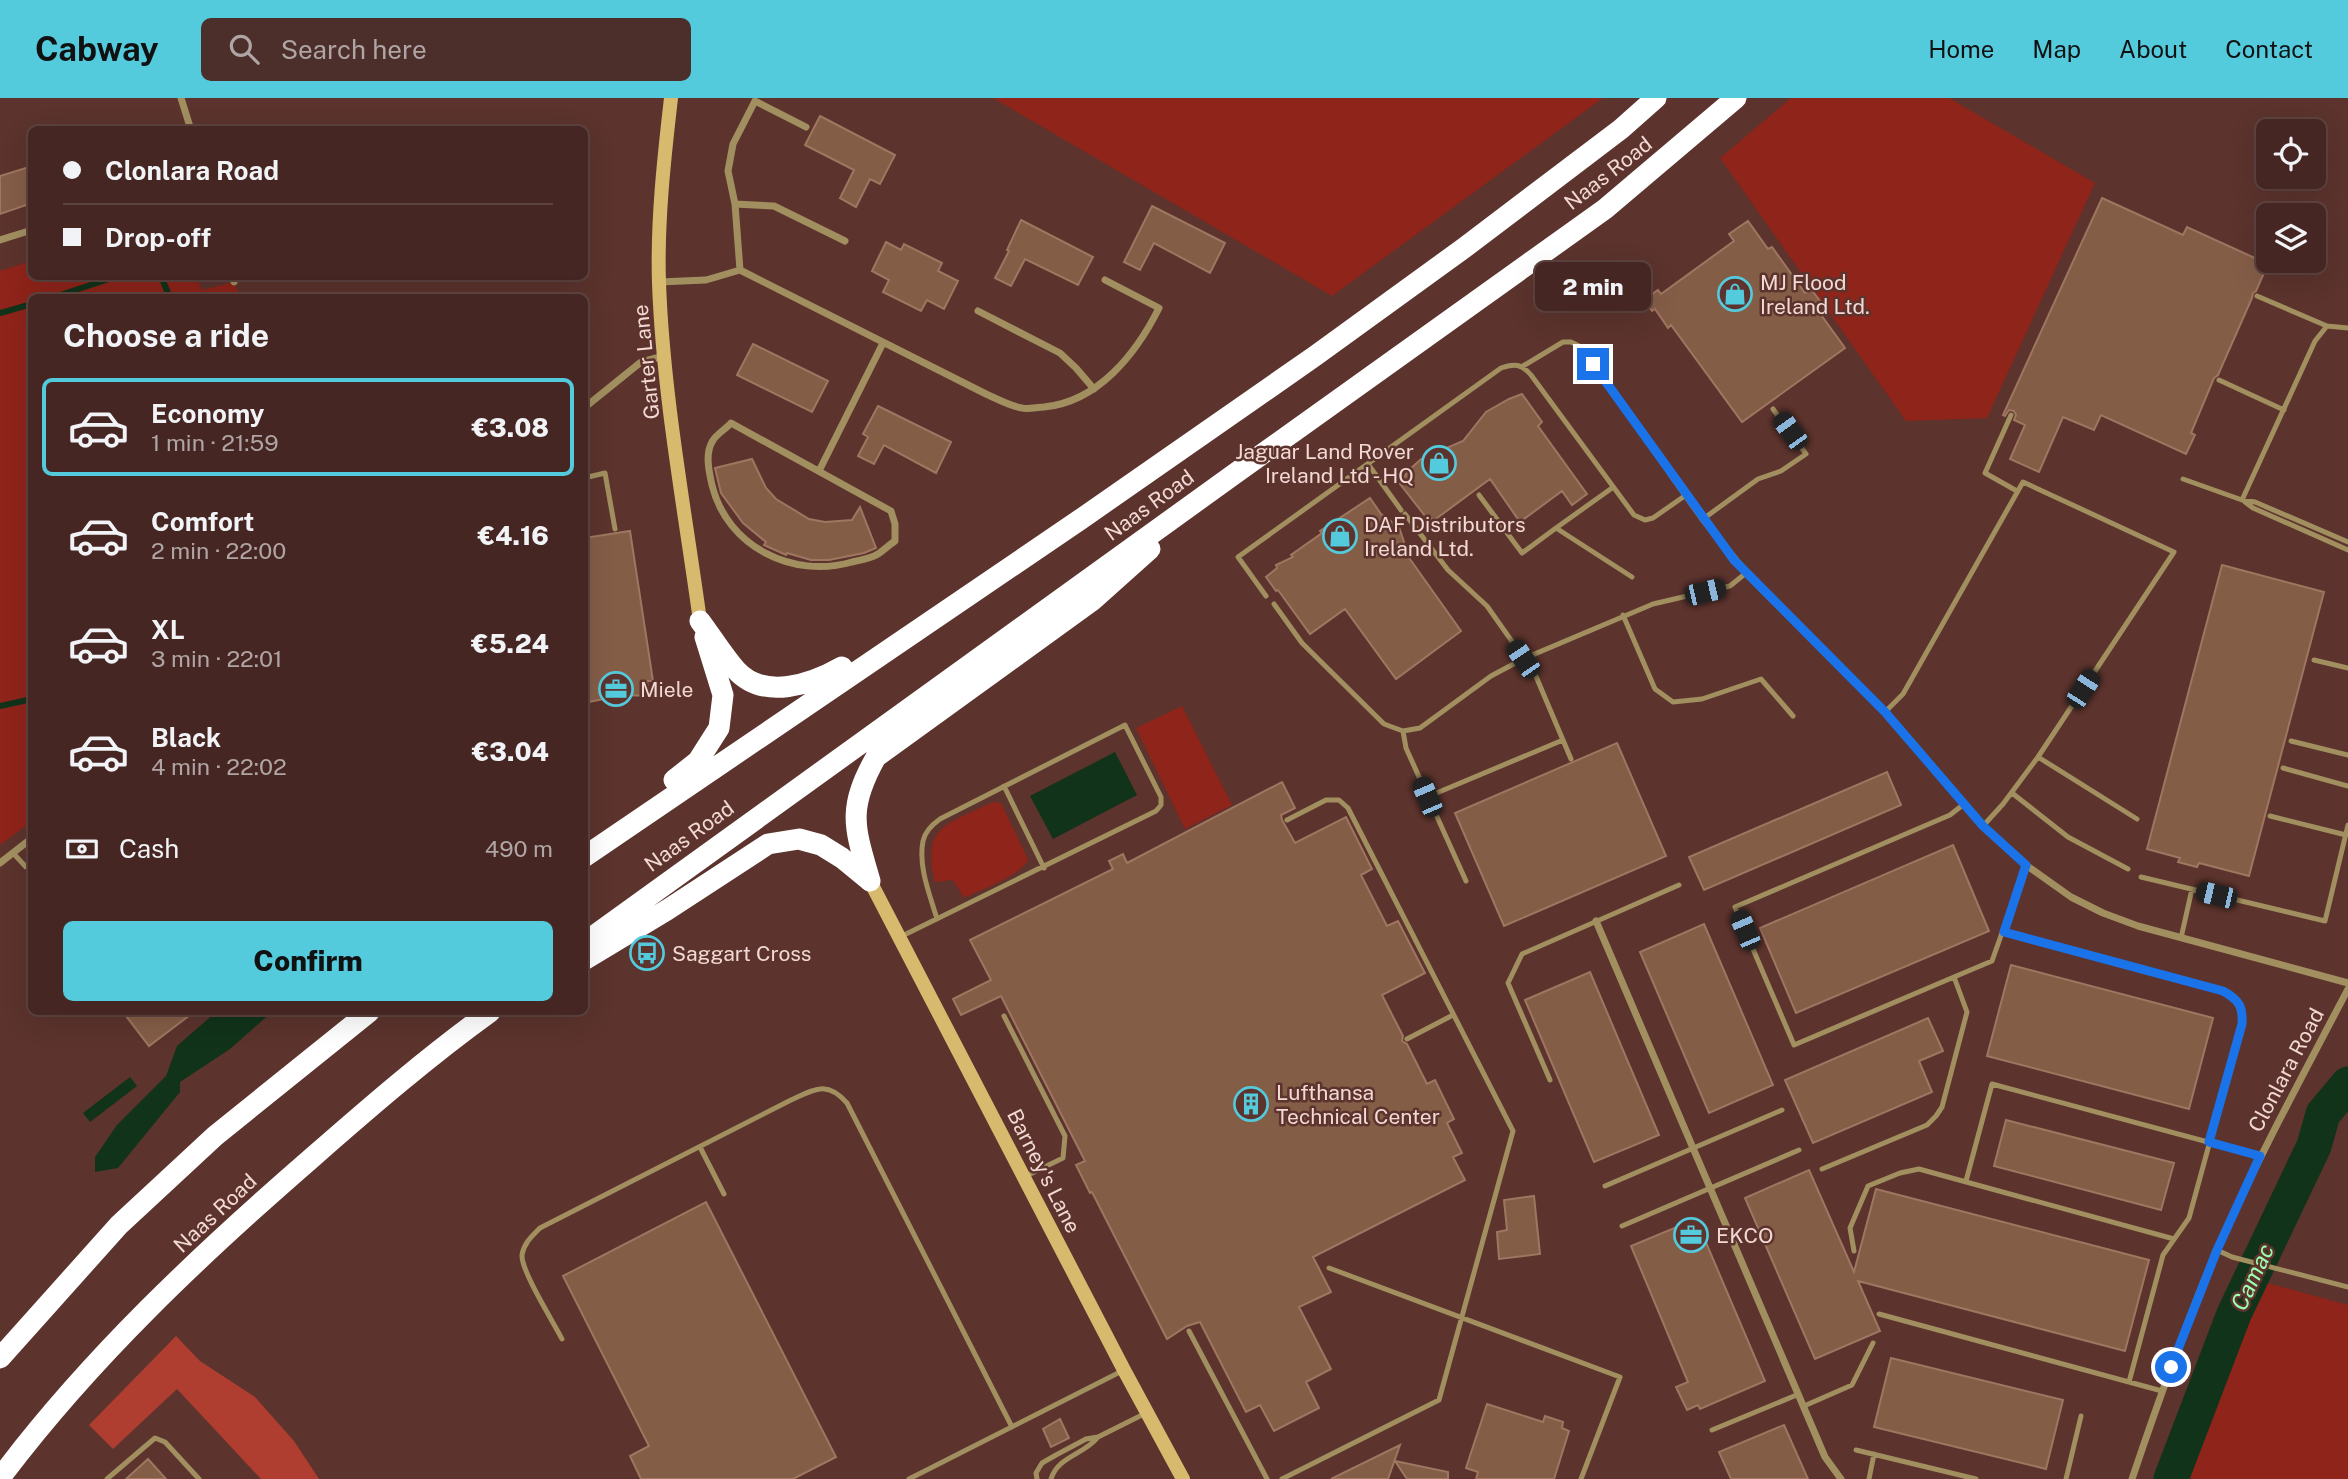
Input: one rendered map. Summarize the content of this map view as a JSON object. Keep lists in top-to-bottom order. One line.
{"streets":{"highway":["Naas Road"],"street":["Garter Lane","Clonlara Road","Barney's Lane"]},"water":["Camac"],"places":{"shop":["MJ Flood Ireland Ltd.","Jaguar Land Rover Ireland Ltd - HQ","DAF Distributors Ireland Ltd."],"office":["Miele","EKCO"],"bus stop":["Saggart Cross"],"building":["Lufthansa Technical Center"]},"page":{"header":"Cabway","search":"Search here","nav":["Home","Map","About","Contact"],"banner":["Clonlara Road","Drop-off"],"bubble":"2 min","heading":"Choose a ride","list":[{"name":"Economy","note":"1 min · 21:59","value":"€3.08"},{"name":"Comfort","note":"2 min · 22:00","value":"€4.16"},{"name":"XL","note":"3 min · 22:01","value":"€5.24"},{"name":"Black","note":"4 min · 22:02","value":"€3.04"}],"pay":["Cash","490 m"],"buttons":"Confirm"}}
